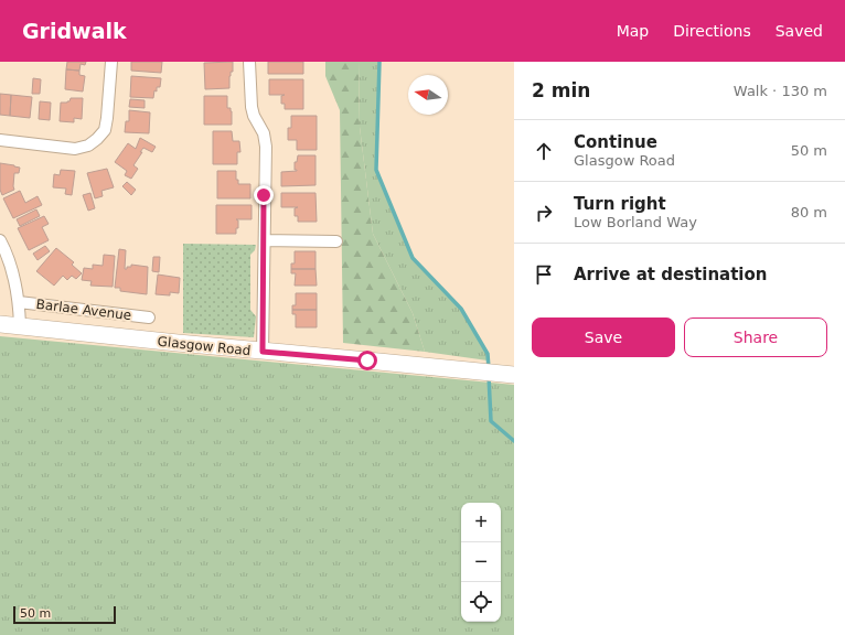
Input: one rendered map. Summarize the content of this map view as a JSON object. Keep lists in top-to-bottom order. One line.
{"streets":{"main road":["Glasgow Road"],"street":["Barlae Avenue"]},"crossings":[["Barlae Avenue","Glasgow Road"]],"scale_bar":"50 m","north":"left","page":{"header":"Gridwalk","nav":["Map","Directions","Saved"],"heading":["2 min","Walk · 130 m"],"list":[["Continue","Glasgow Road","50 m"],["Turn right","Low Borland Way","80 m"],"Arrive at destination"],"buttons":["Save","Share"],"map_buttons":["+","−"],"scale":"50 m"}}
